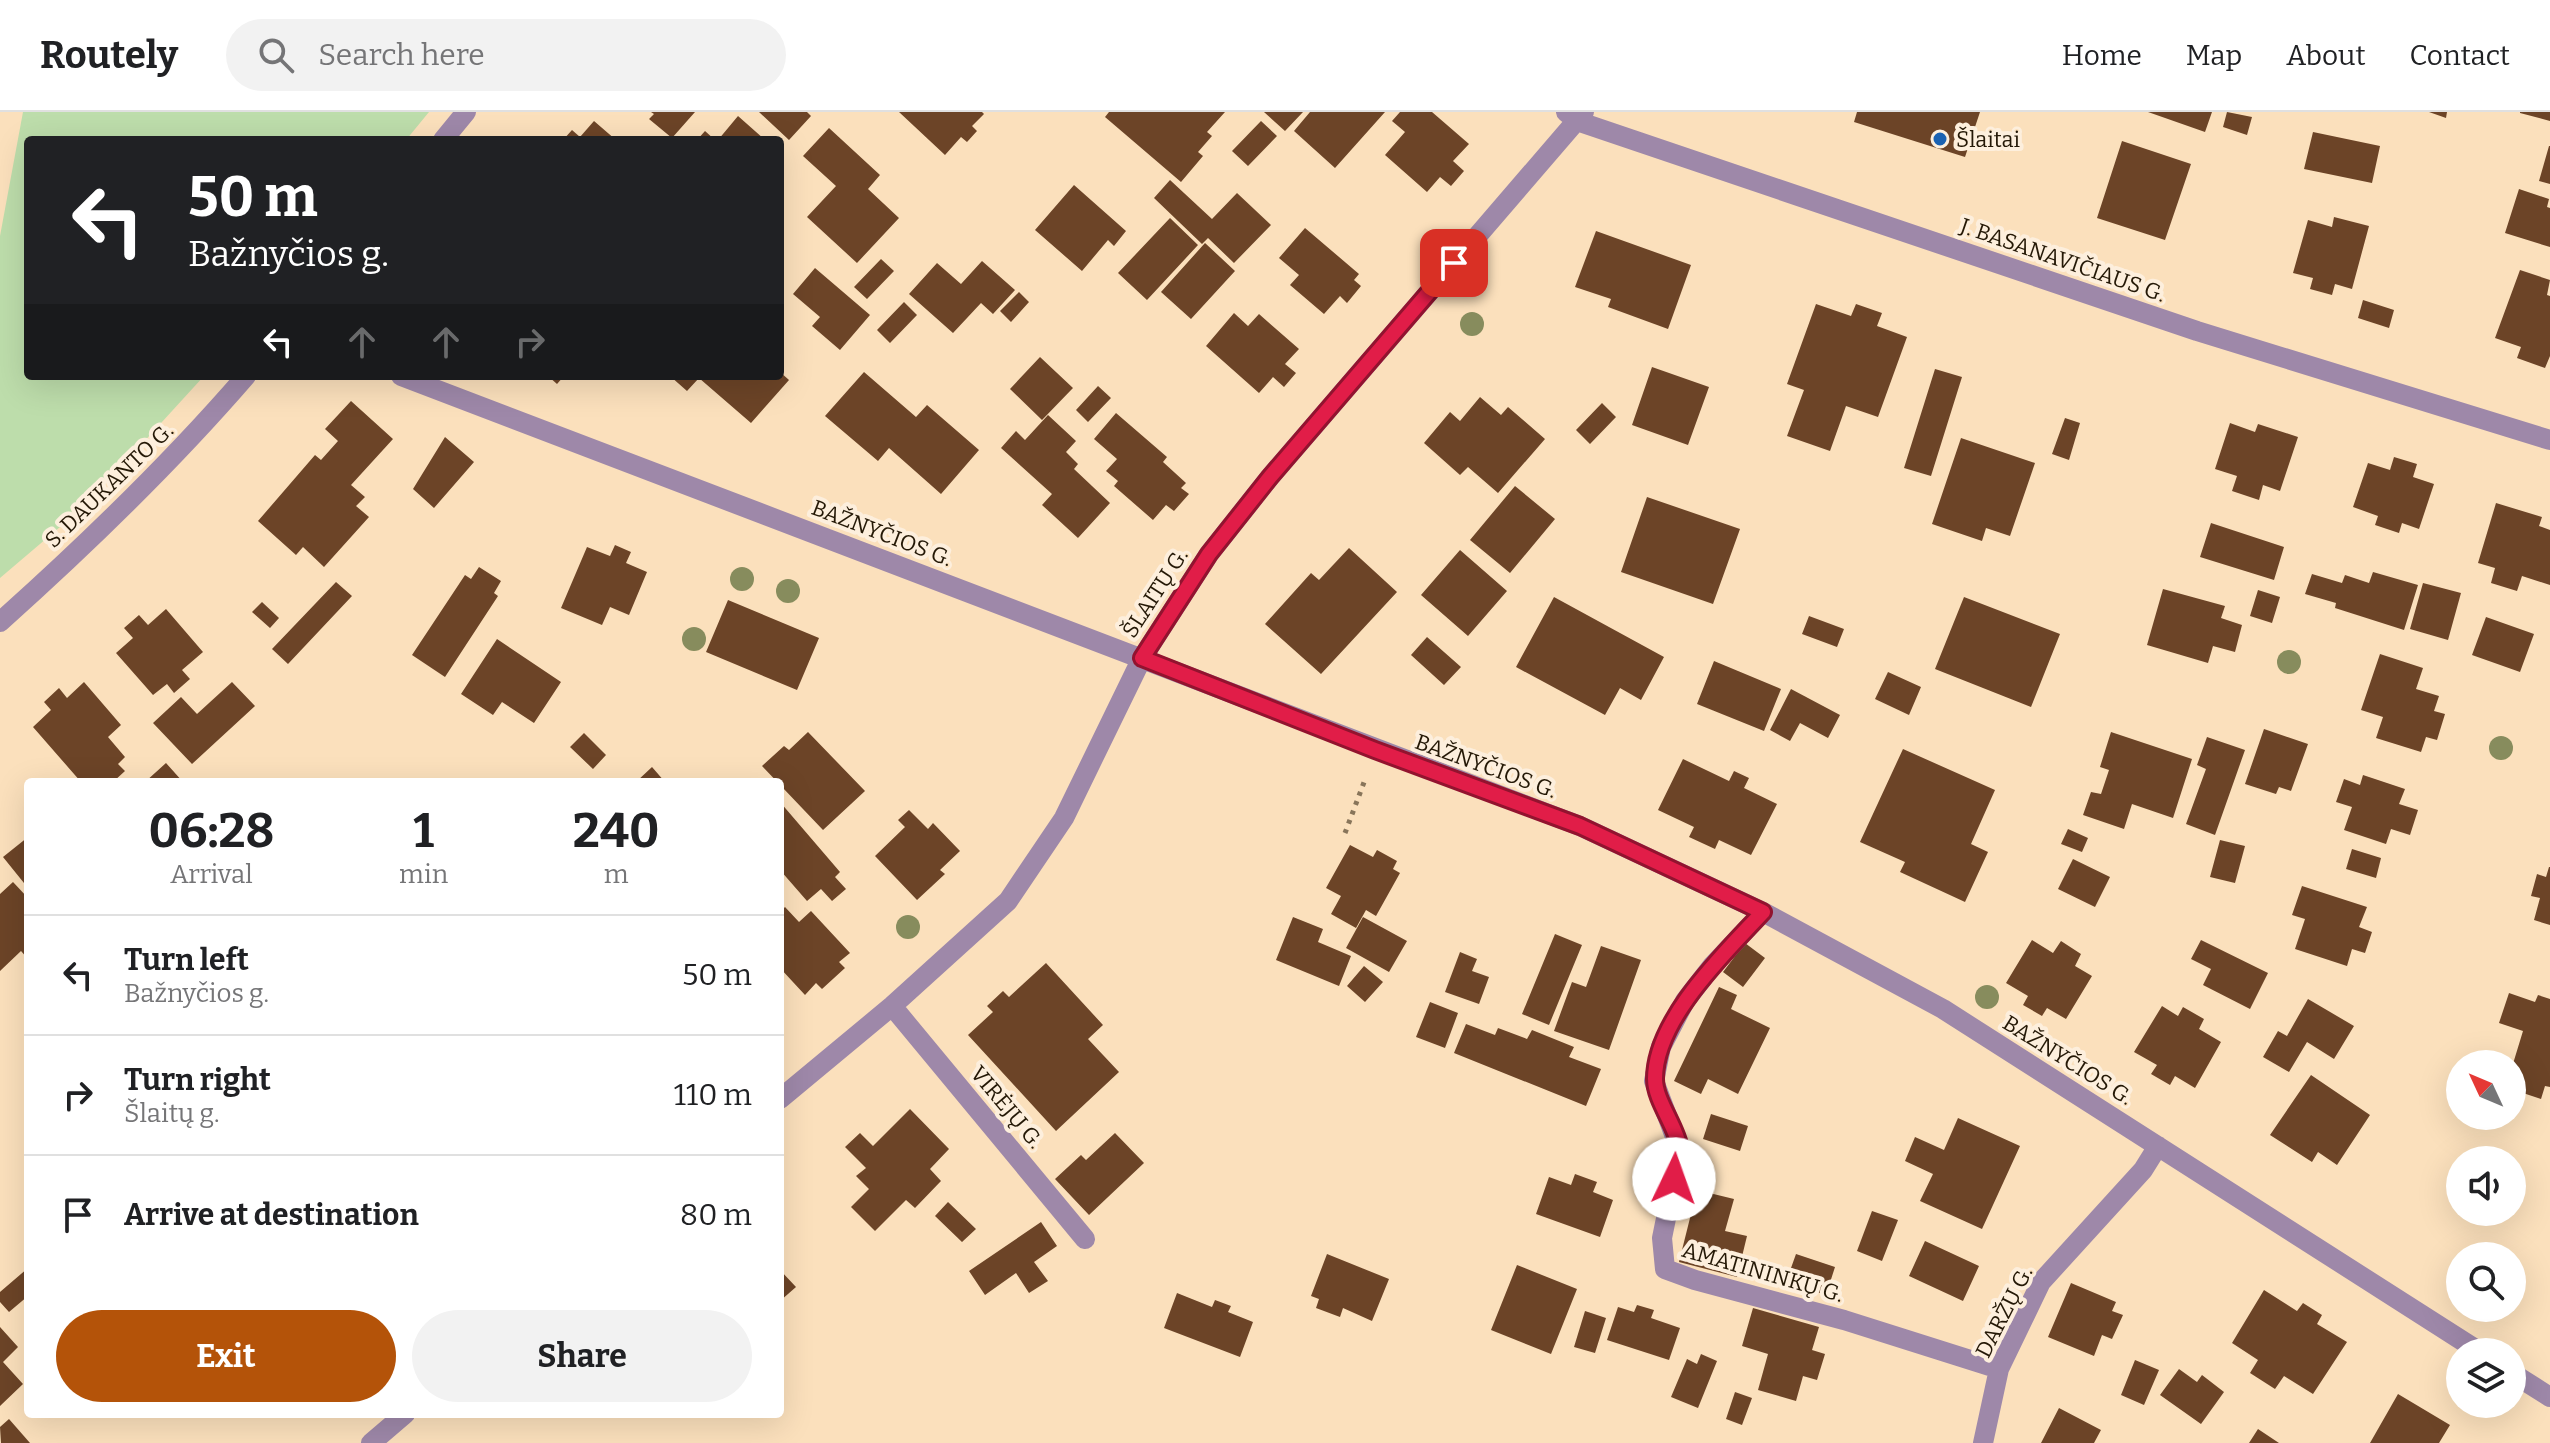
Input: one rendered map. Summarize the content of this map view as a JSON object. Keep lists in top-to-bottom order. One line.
{"streets":{"street":["J. BASANAVIČIAUS G.","S. DAUKANTO G.","BAŽNYČIOS G.","ŠLAITŲ G.","VIRĖJŲ G.","AMATININKŲ G.","DARŽŲ G."]},"crossings":[["J. BASANAVIČIAUS G.","ŠLAITŲ G."],["BAŽNYČIOS G.","ŠLAITŲ G."],["BAŽNYČIOS G.","AMATININKŲ G."],["BAŽNYČIOS G.","DARŽŲ G."],["ŠLAITŲ G.","VIRĖJŲ G."],["AMATININKŲ G.","DARŽŲ G."]],"places":["Šlaitai"],"north":"top left","page":{"header":"Routely","search":"Search here","nav":["Home","Map","About","Contact"],"turn":["50 m","Bažnyčios g."],"eta":["06:28","Arrival","1","min","240","m"],"list":[{"name":"Turn left","note":"Bažnyčios g.","value":"50 m"},{"name":"Turn right","note":"Šlaitų g.","value":"110 m"},{"name":"Arrive at destination","value":"80 m"}],"buttons":["Exit","Share"]}}
